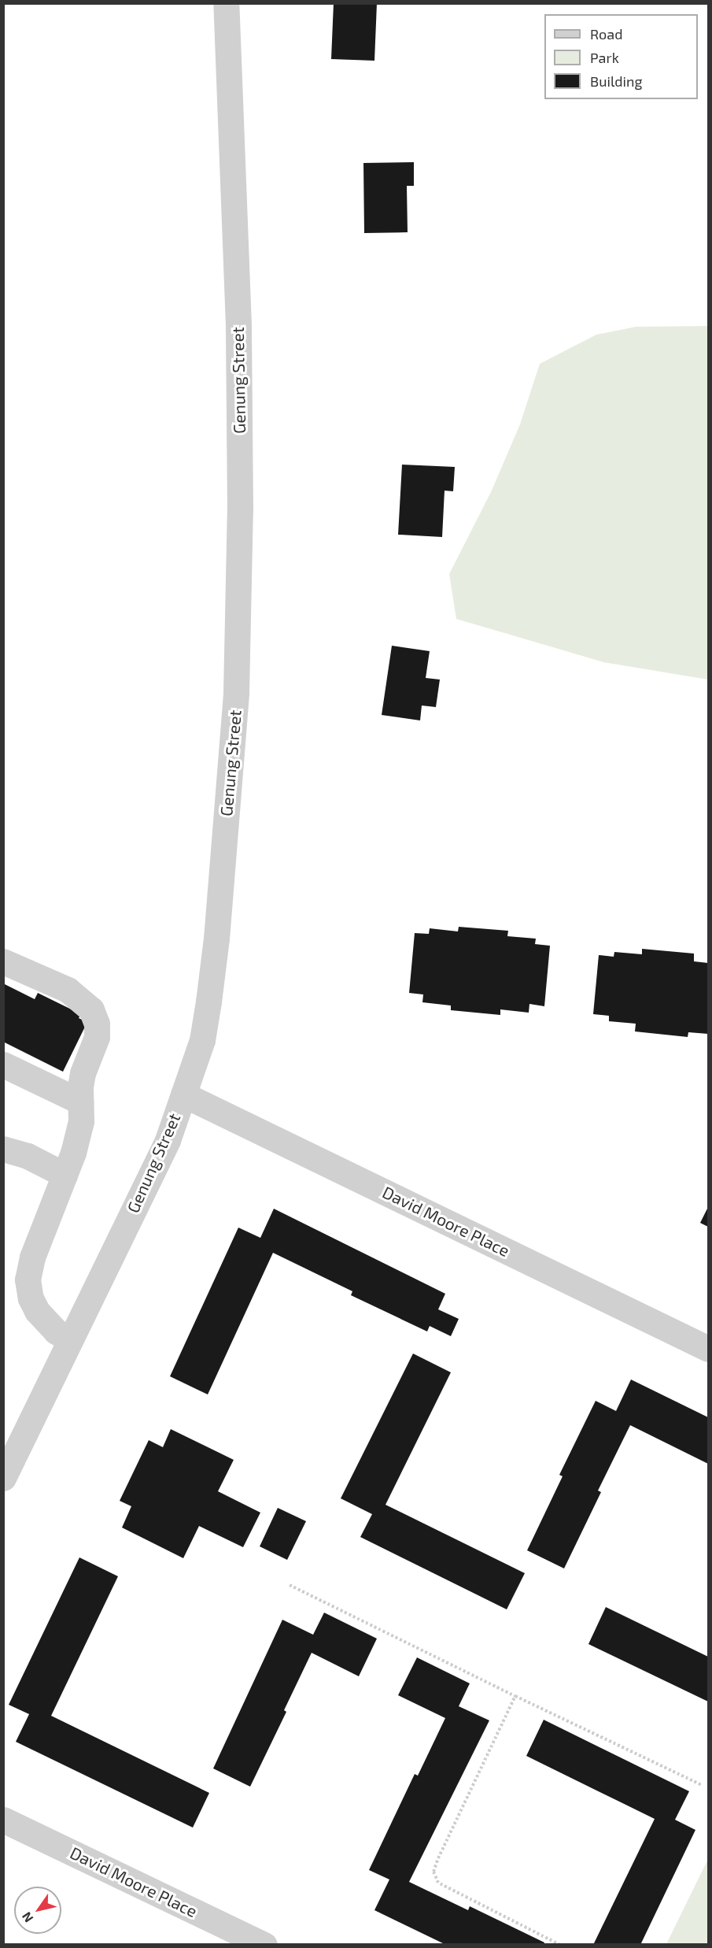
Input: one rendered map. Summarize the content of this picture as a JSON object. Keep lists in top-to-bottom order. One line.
{"streets":{"street":["Genung Street","David Moore Place"]},"crossings":[["Genung Street","David Moore Place"]],"legend":["Road","Park","Building"],"north":"bottom left"}
